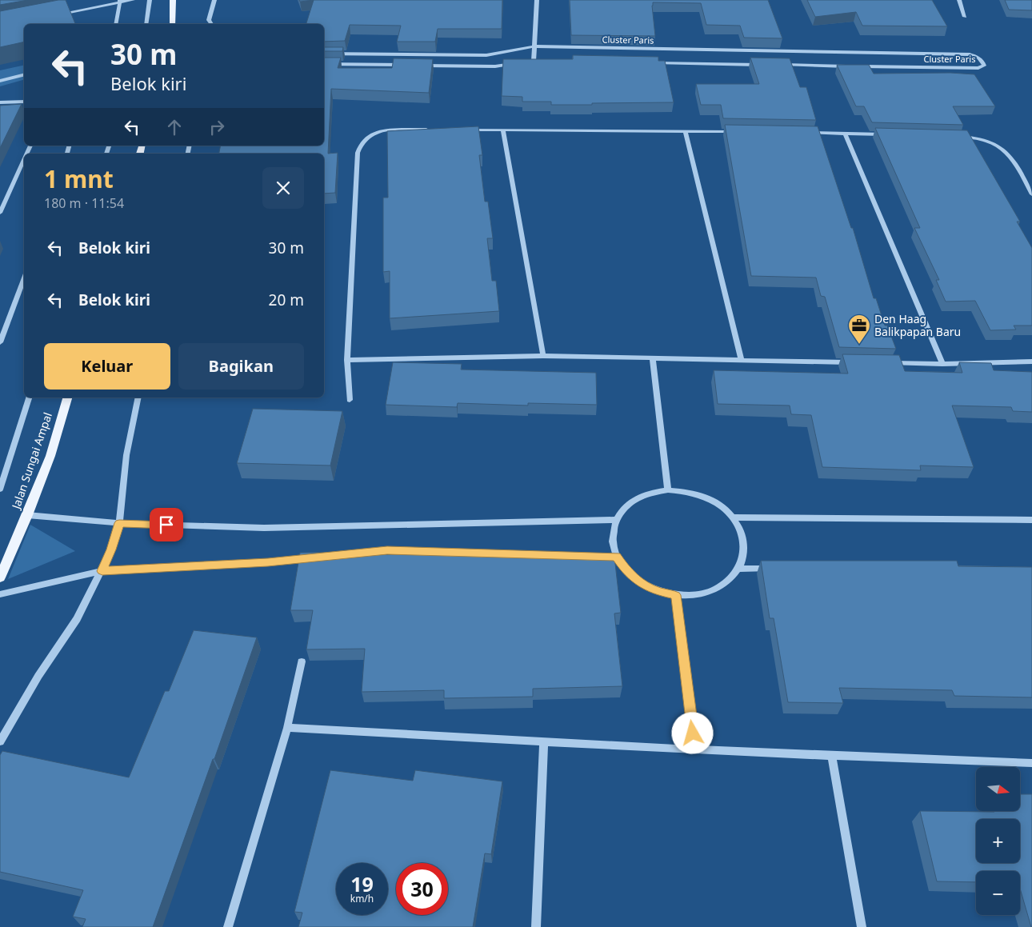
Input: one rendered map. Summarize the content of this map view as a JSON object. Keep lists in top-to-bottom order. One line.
{"streets":{"main road":["Jalan Sungai Ampal"],"street":["Cluster Paris"]},"places":{"office":["Den Haag Balikpapan Baru"]},"north":"right","page":{"turn":["30 m","Belok kiri"],"heading":["1 mnt","180 m · 11:54"],"list":[{"name":"Belok kiri","value":"30 m"},{"name":"Belok kiri","value":"20 m"}],"buttons":["Keluar","Bagikan"],"map_buttons":["+","−"],"speed":"19 km/h","limit":"30"}}
